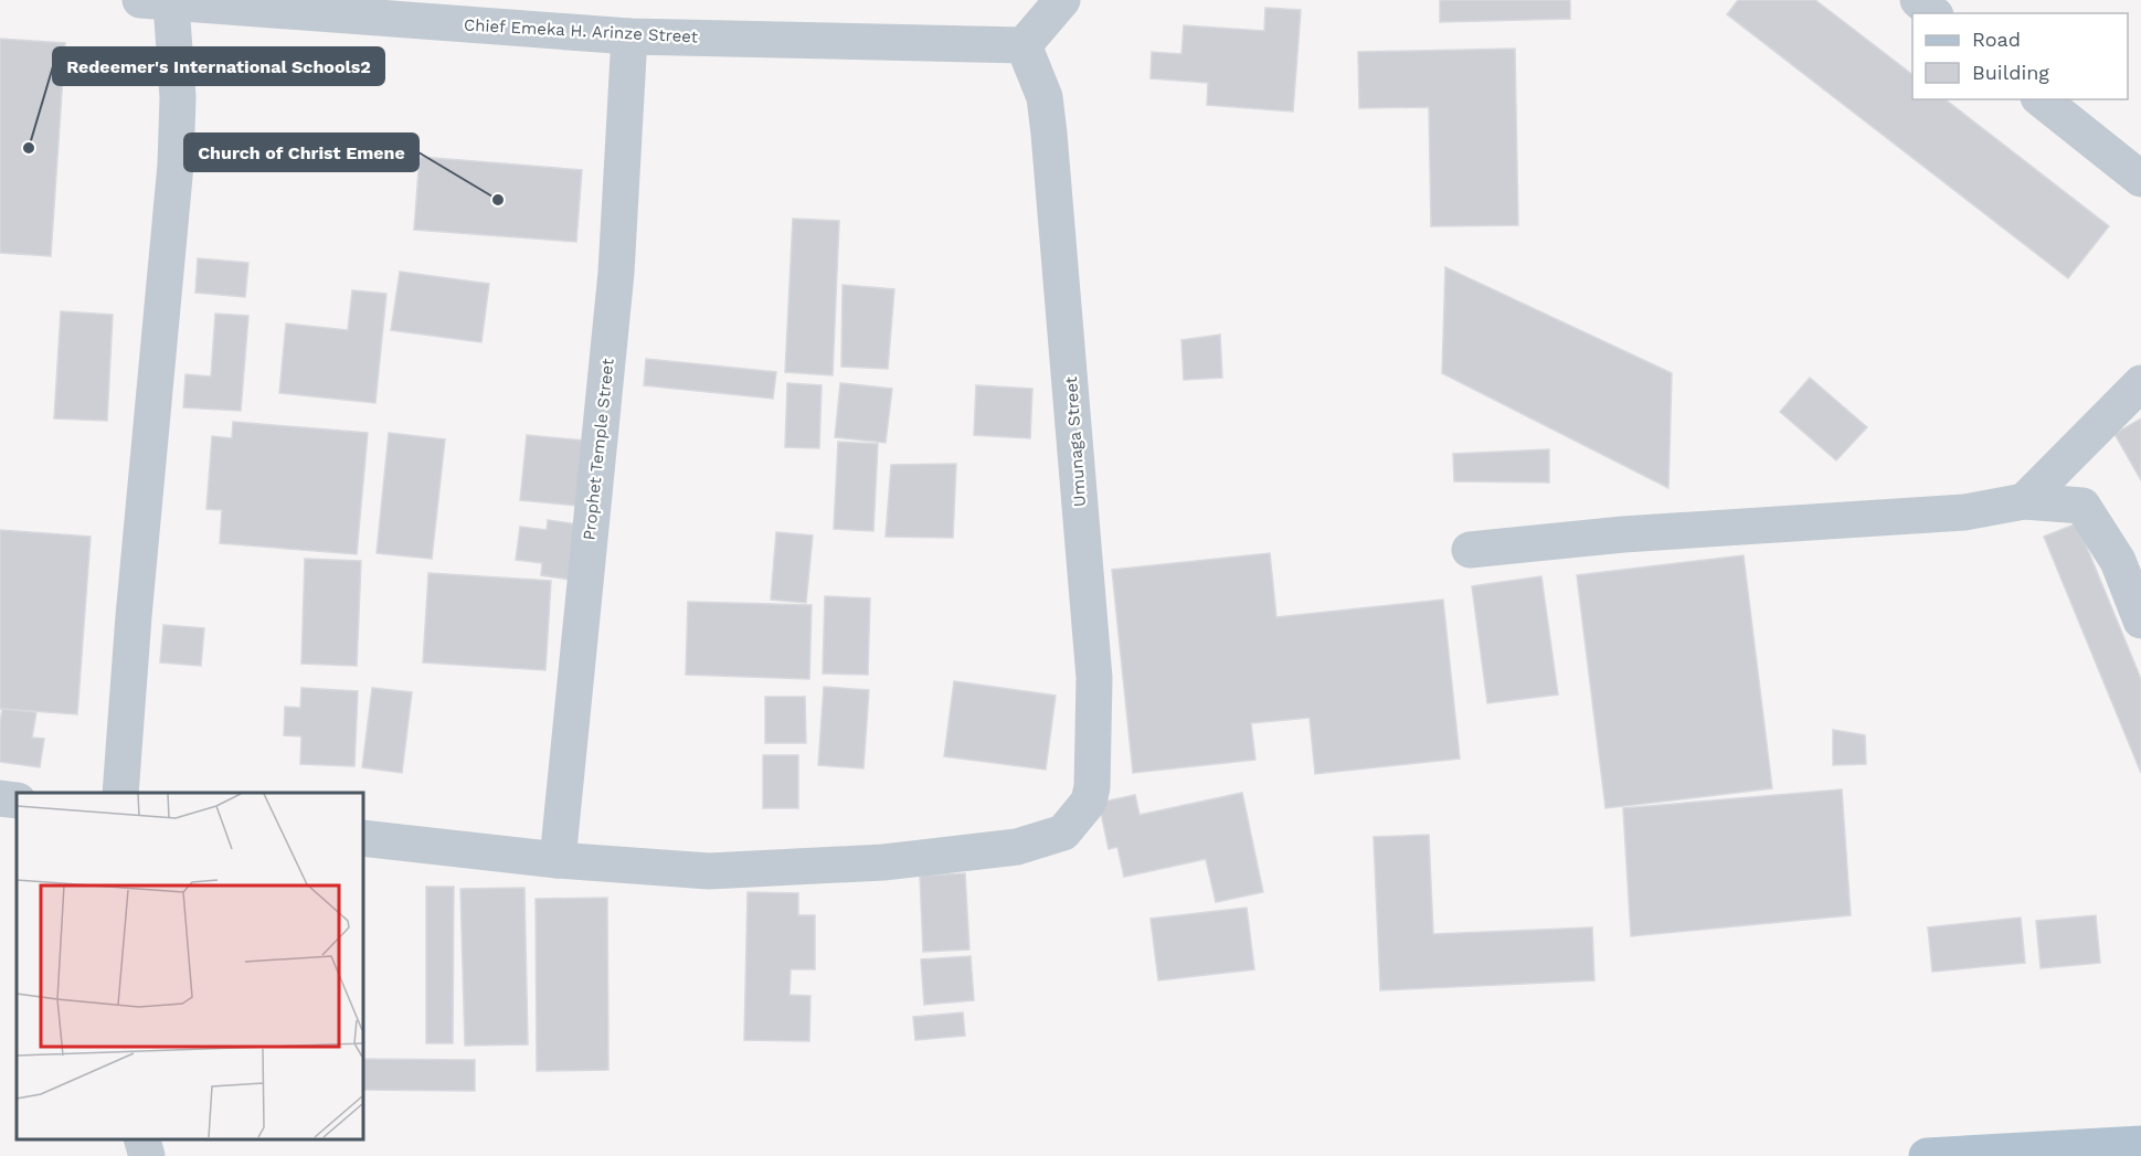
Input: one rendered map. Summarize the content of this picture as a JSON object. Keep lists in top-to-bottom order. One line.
{"streets":{"street":["Chief Emeka H. Arinze Street","Umunaga Street","Prophet Temple Street"]},"crossings":[["Chief Emeka H. Arinze Street","Umunaga Street"],["Chief Emeka H. Arinze Street","Prophet Temple Street"],["Umunaga Street","Prophet Temple Street"]],"places":["Redeemer's International Schools2","Church of Christ Emene"],"legend":["Road","Building"]}
